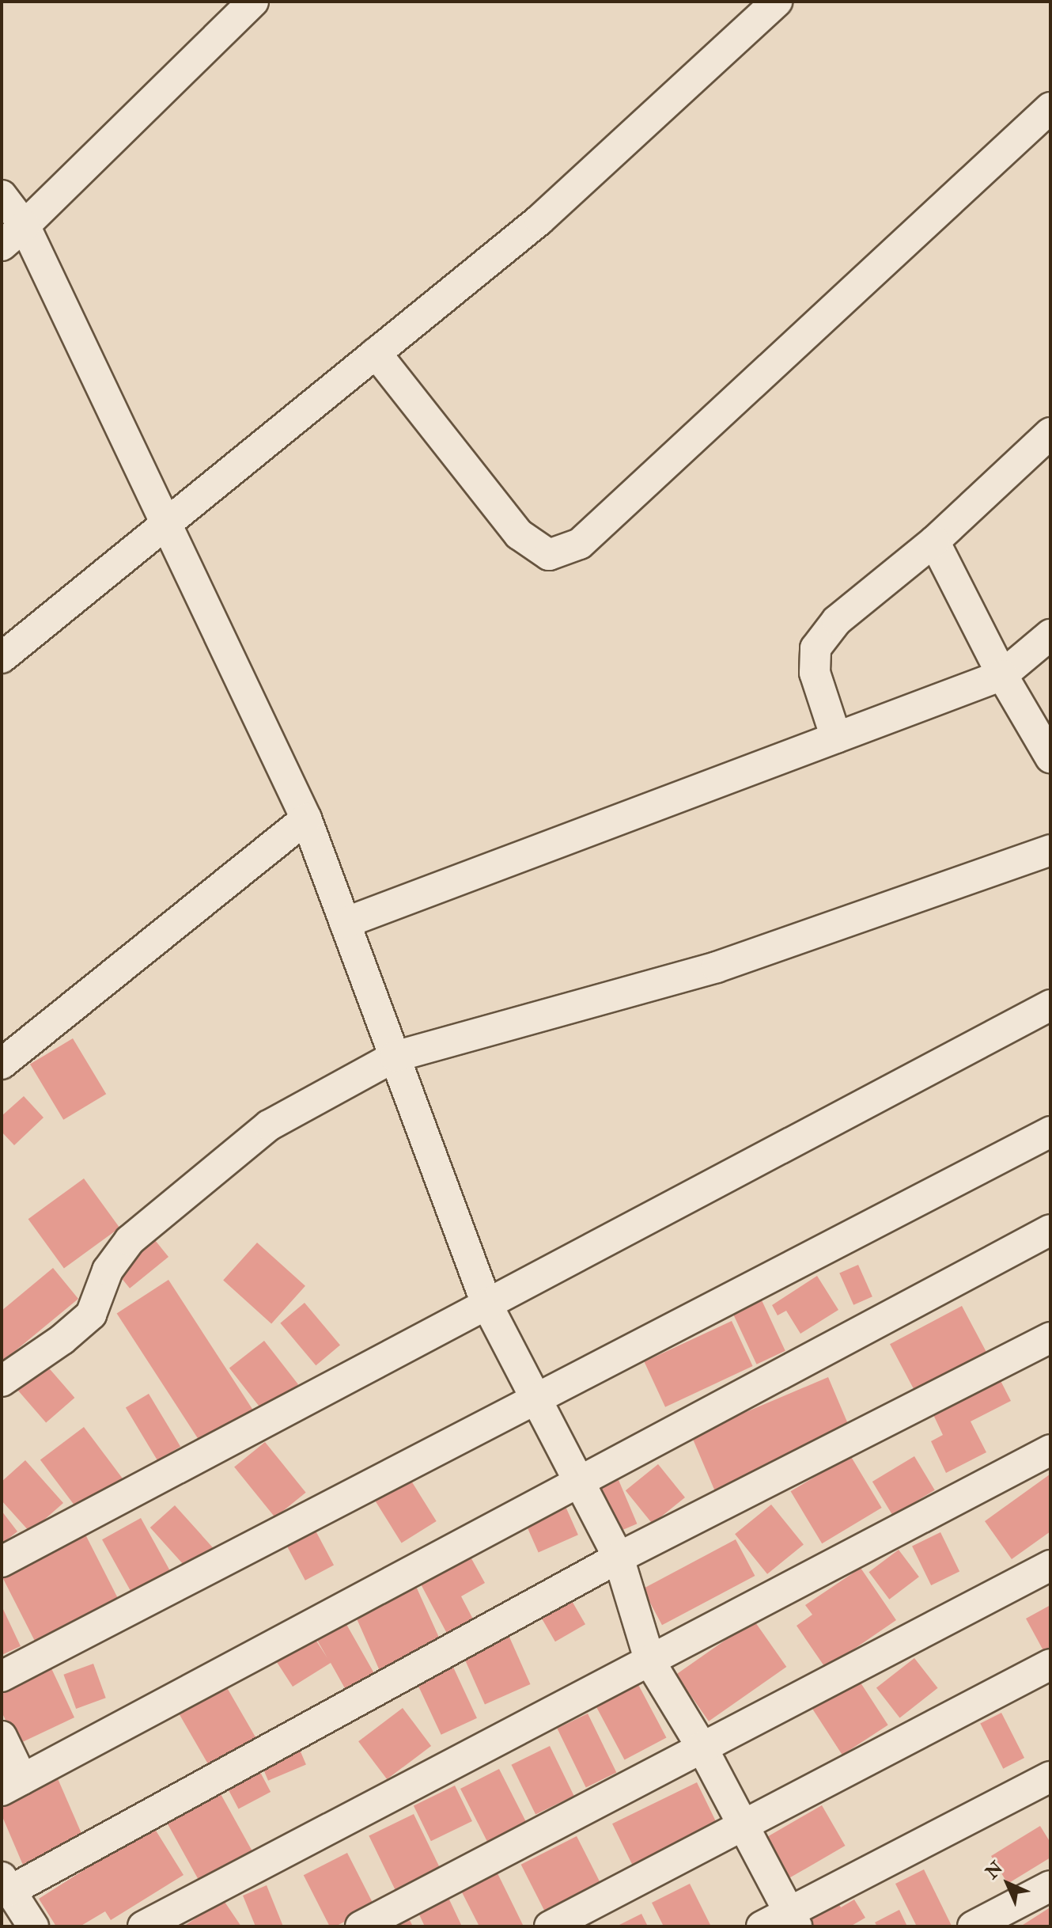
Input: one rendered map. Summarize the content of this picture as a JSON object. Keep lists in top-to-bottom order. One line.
{"north":"top left"}
